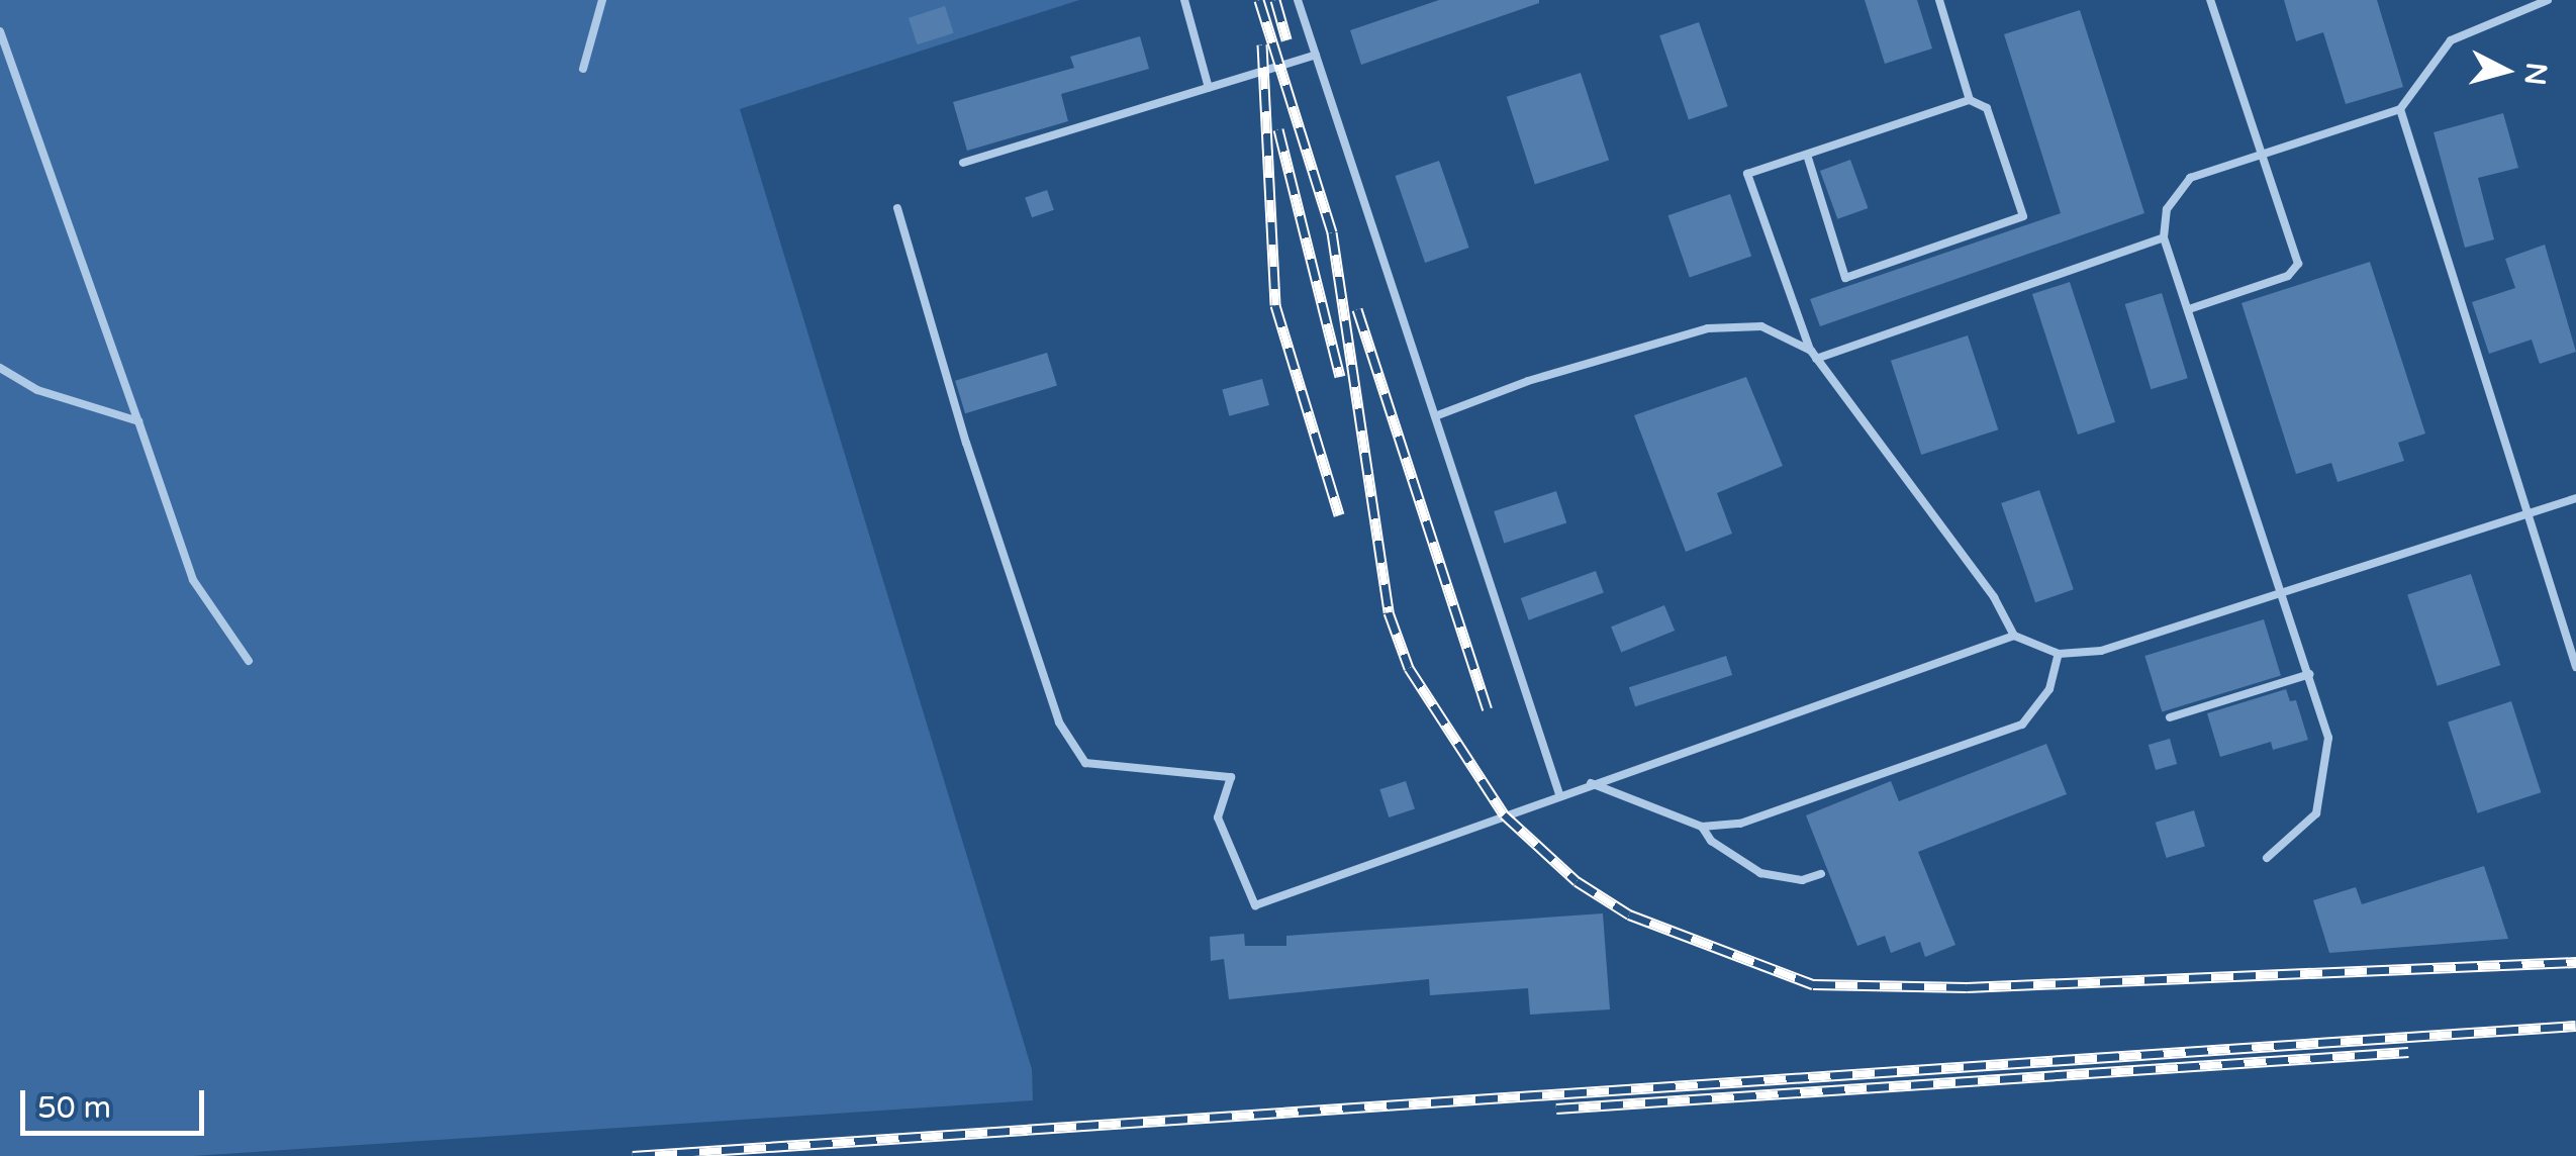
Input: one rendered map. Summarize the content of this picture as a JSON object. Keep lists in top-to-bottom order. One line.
{"scale_bar":"50 m","north":"right"}
